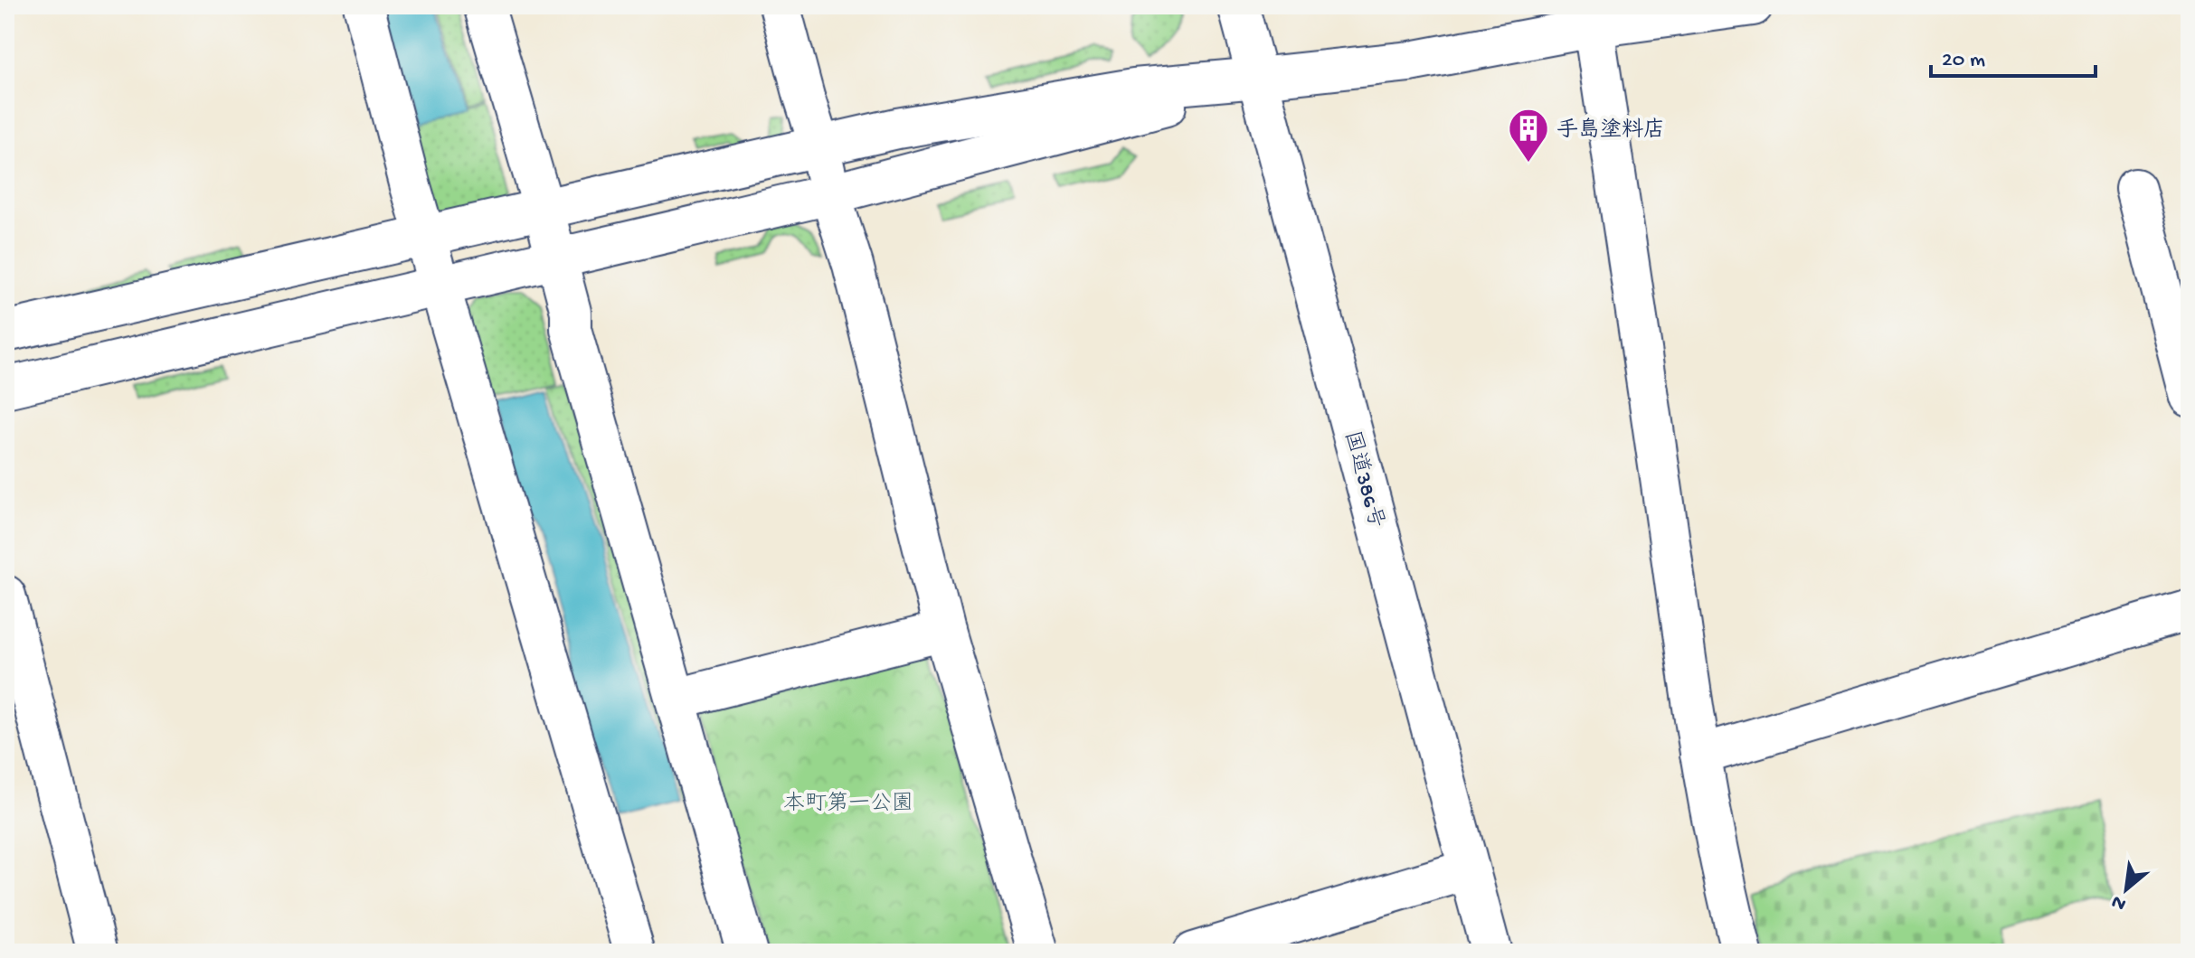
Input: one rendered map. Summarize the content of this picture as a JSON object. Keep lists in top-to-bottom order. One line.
{"streets":{"main road":["国道386号"]},"parks":["本町第一公園"],"places":{"building":["手島塗料店"]},"scale_bar":"20 m","north":"bottom left"}
